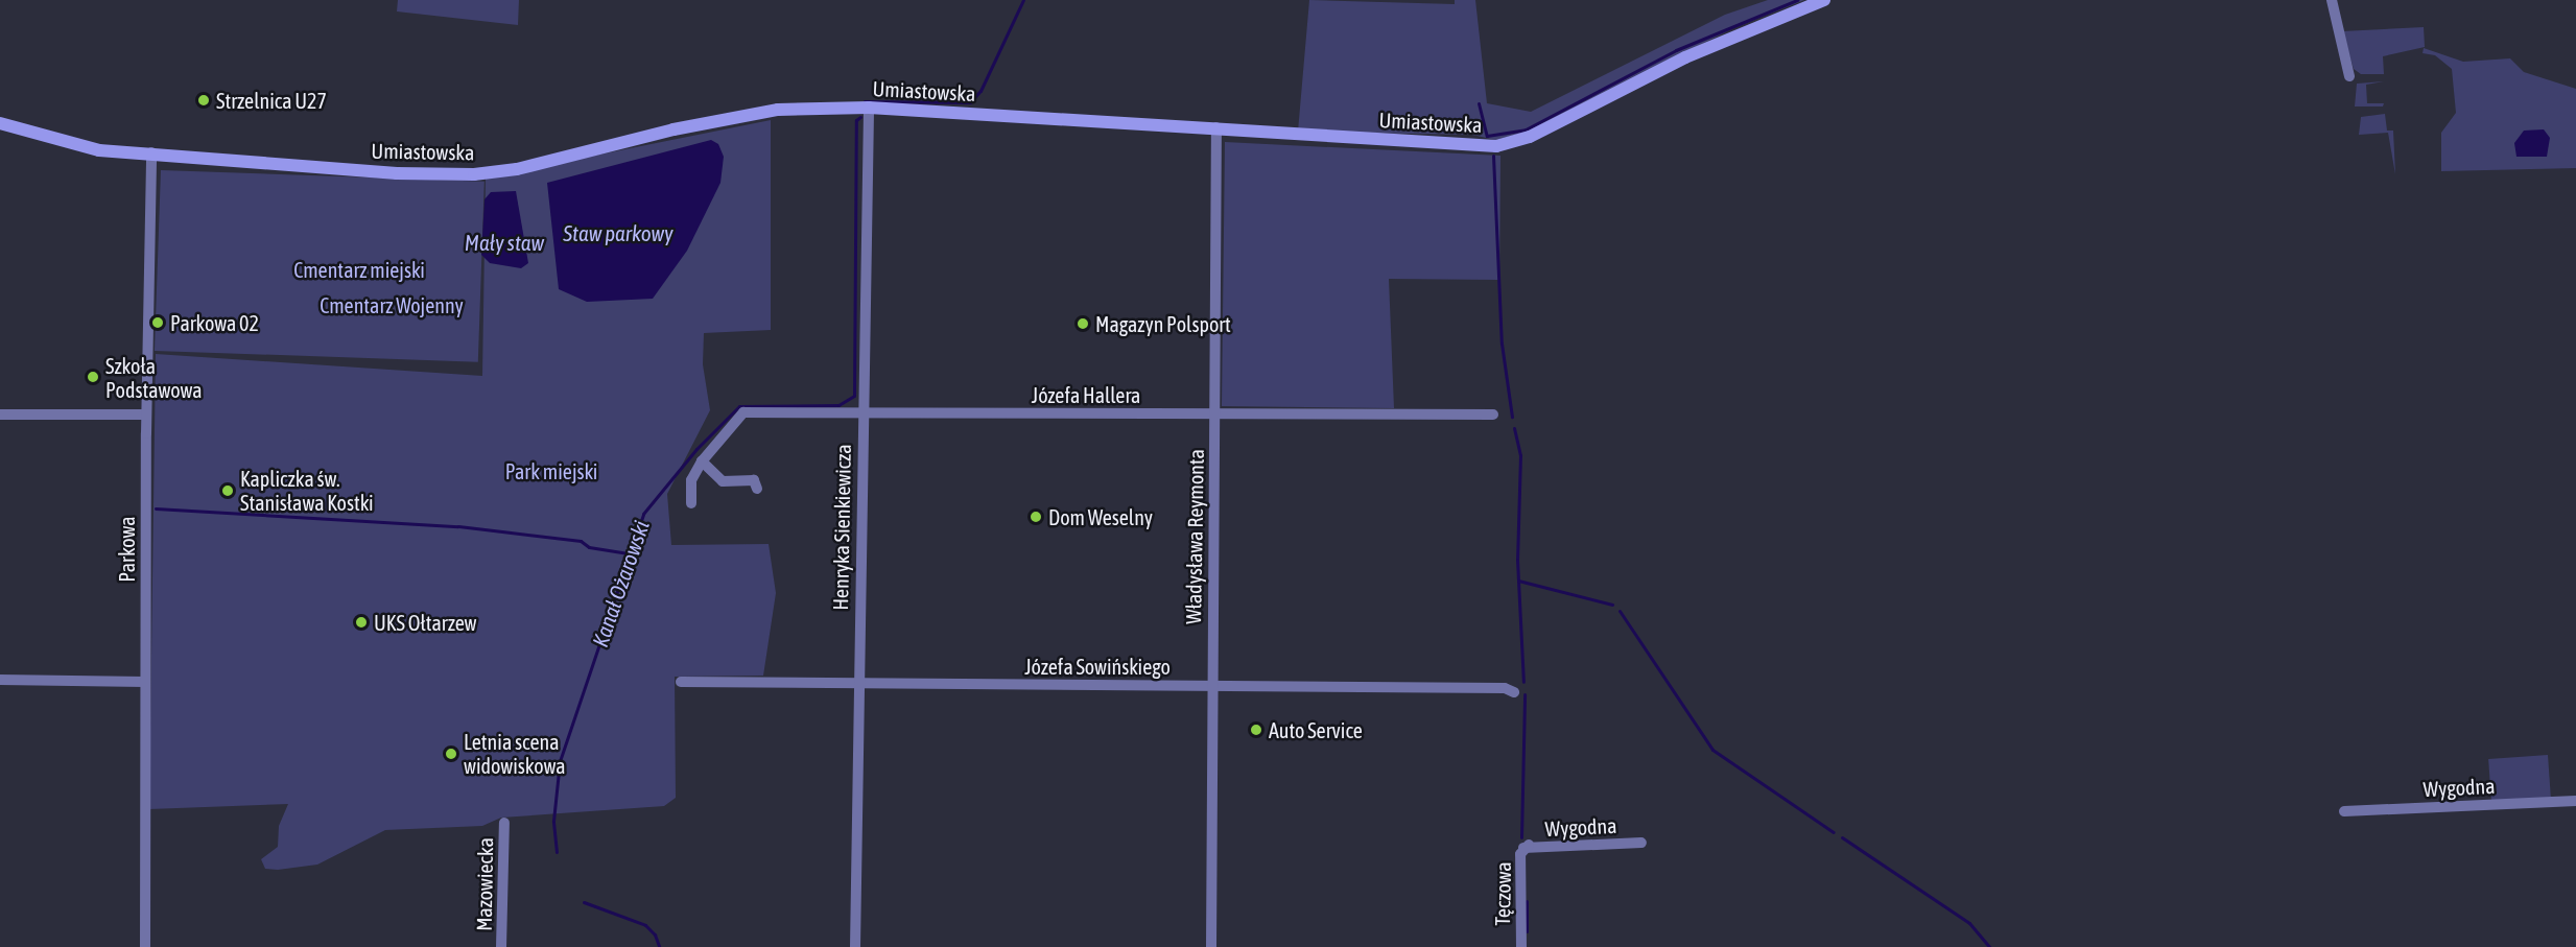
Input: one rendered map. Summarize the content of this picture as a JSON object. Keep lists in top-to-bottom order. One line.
{"streets":{"main road":["Umiastowska"],"street":["Józefa Hallera","Henryka Sienkiewicza","Władysława Reymonta","Parkowa","Józefa Sowińskiego","Wygodna","Mazowiecka","Tęczowa"]},"crossings":[["Umiastowska","Henryka Sienkiewicza"],["Umiastowska","Władysława Reymonta"],["Umiastowska","Parkowa"],["Józefa Hallera","Henryka Sienkiewicza"],["Józefa Hallera","Władysława Reymonta"],["Henryka Sienkiewicza","Józefa Sowińskiego"],["Władysława Reymonta","Józefa Sowińskiego"],["Wygodna","Tęczowa"]],"water":["Staw parkowy","Mały staw","Kanał Ożarowski"],"parks":["Cmentarz miejski","Cmentarz Wojenny","Park miejski"],"places":["Strzelnica U27","Parkowa 02","Magazyn Polsport","Szkoła Podstawowa","Kapliczka św. Stanisława Kostki","Dom Weselny","UKS Ołtarzew","Auto Service","Letnia scena widowiskowa"]}
